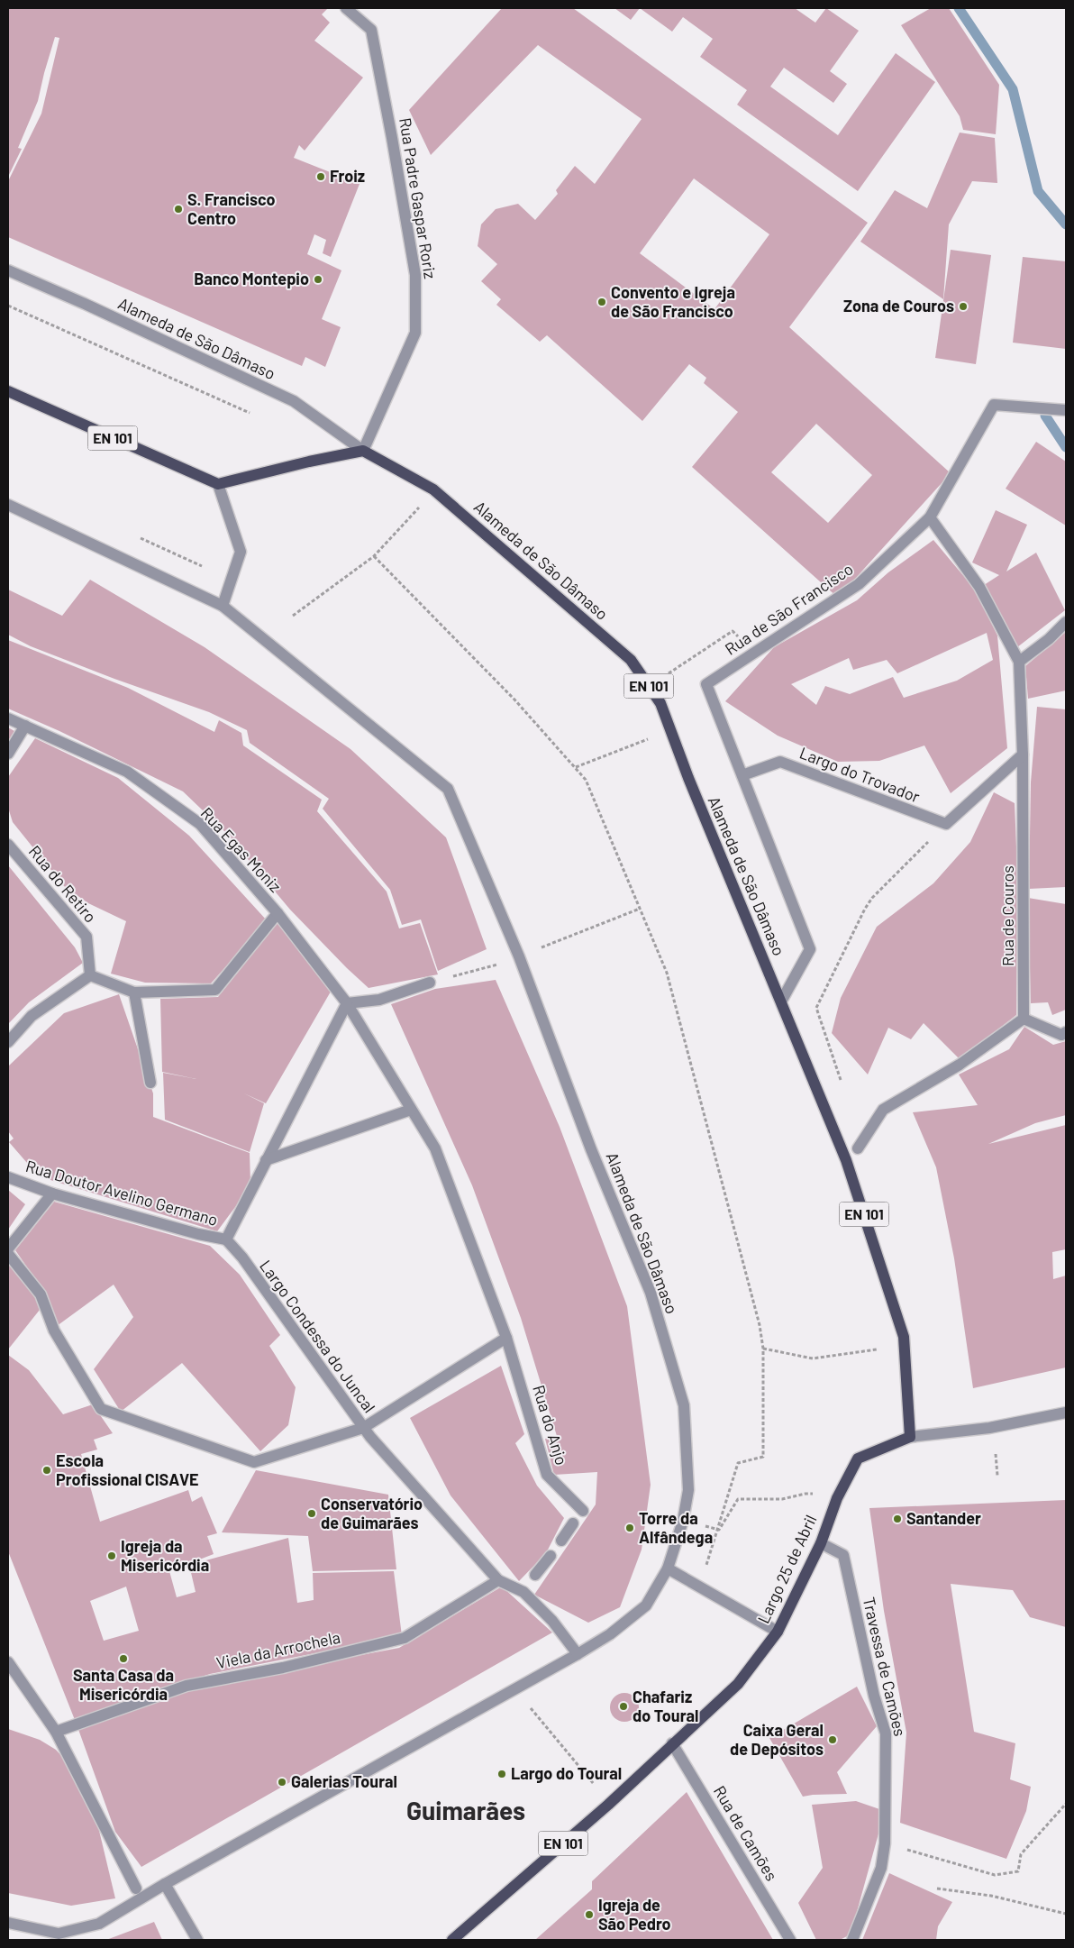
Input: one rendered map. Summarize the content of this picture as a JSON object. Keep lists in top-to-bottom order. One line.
{"streets":{"main road":["Alameda de São Dâmaso","EN 101","Largo 25 de Abril"],"street":["Rua Padre Gaspar Roriz","Rua de São Francisco","Largo do Trovador","Rua Egas Moniz","Rua do Retiro","Rua de Couros","Rua Doutor Avelino Germano","Largo Condessa do Juncal","Rua do Anjo","Viela da Arrochela","Travessa de Camões","Rua de Camões"]},"crossings":[["Rua Padre Gaspar Roriz","Alameda de São Dâmaso"],["Alameda de São Dâmaso","Largo 25 de Abril"],["EN 101","Largo 25 de Abril"],["EN 101","Rua de Camões"],["Rua de São Francisco","Largo do Trovador"],["Rua Doutor Avelino Germano","Largo Condessa do Juncal"],["Largo Condessa do Juncal","Rua do Anjo"],["Largo 25 de Abril","Travessa de Camões"],["Largo 25 de Abril","Rua de Camões"]],"districts":["Guimarães"],"places":["Froiz","S. Francisco Centro","Banco Montepio","Convento e Igreja de São Francisco","Zona de Couros","Escola Profissional CISAVE","Conservatório de Guimarães","Santander","Torre da Alfândega","Igreja da Misericórdia","Santa Casa da Misericórdia","Chafariz do Toural","Caixa Geral de Depósitos","Largo do Toural","Galerias Toural","Igreja de São Pedro"]}
